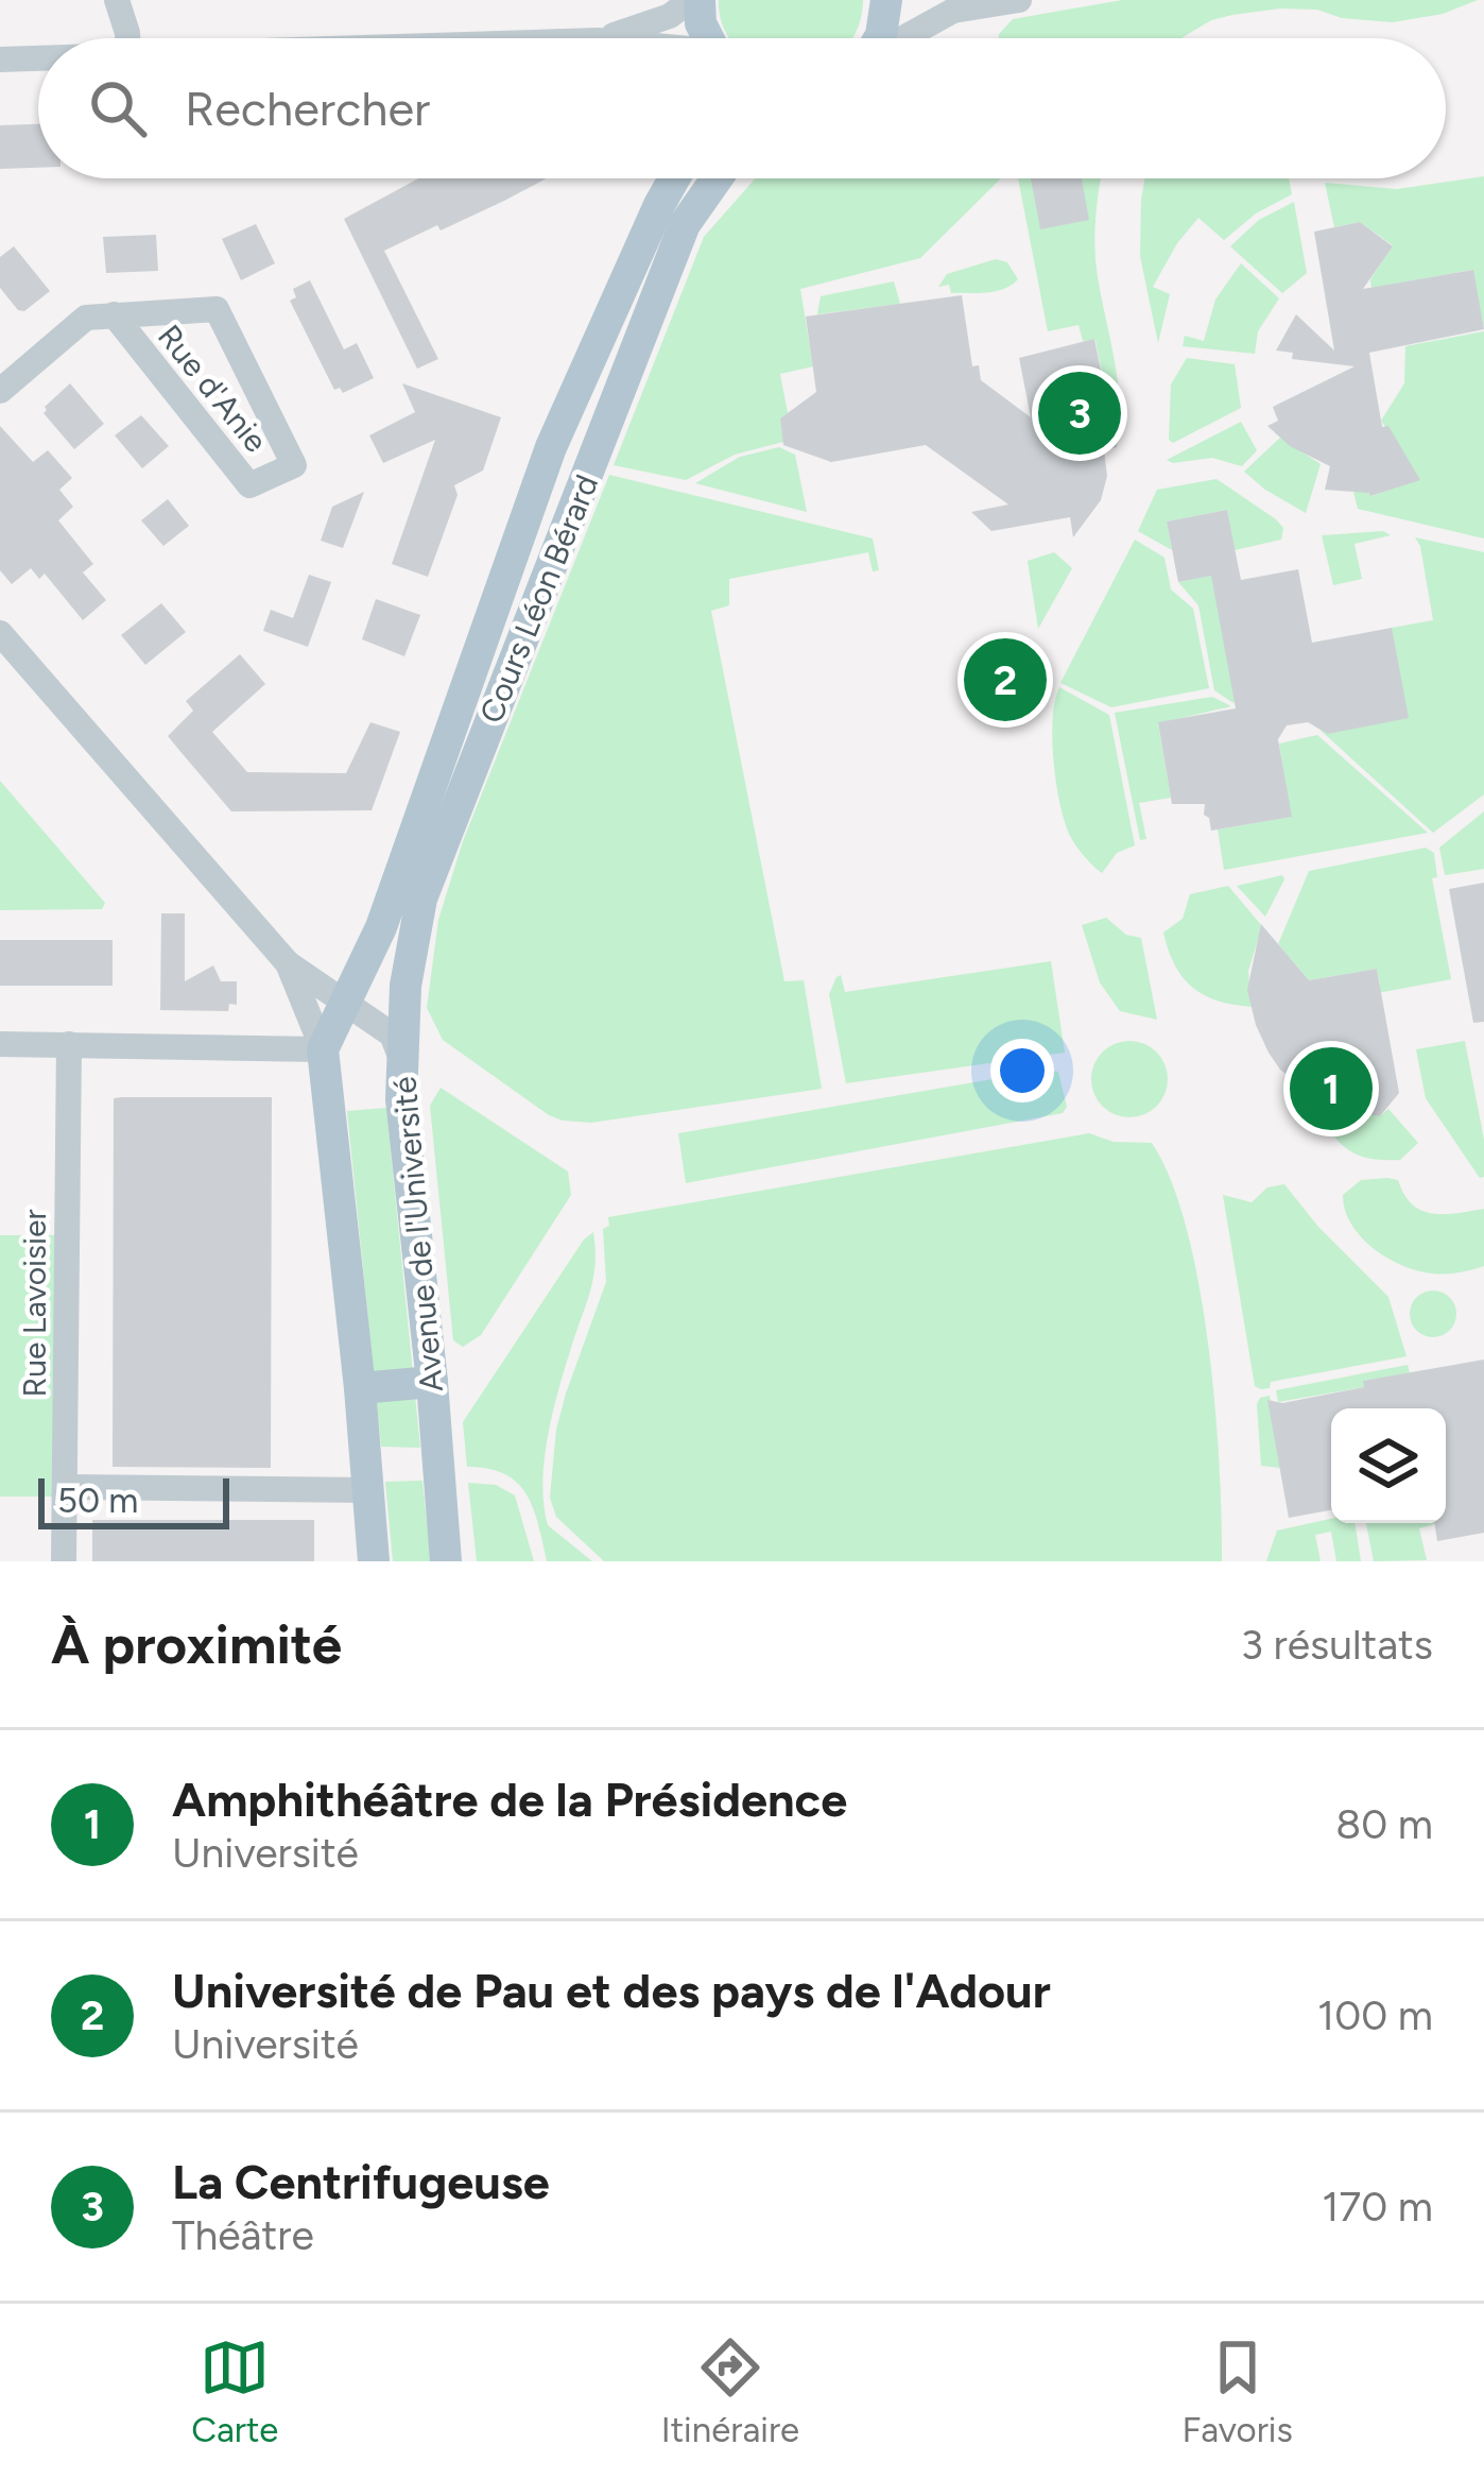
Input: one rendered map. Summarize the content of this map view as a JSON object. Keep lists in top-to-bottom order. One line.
{"streets":{"main road":["Cours Léon Bérard","Avenue de l'Université"],"street":["Rue d'Anie","Rue Lavoisier"]},"crossings":[["Cours Léon Bérard","Avenue de l'Université"]],"scale_bar":"50 m","page":{"search":"Rechercher","pins":["3","2","1"],"scale":"50 m","heading":["À proximité","3 résultats"],"list":[{"mark":"1","name":"Amphithéâtre de la Présidence","note":"Université","value":"80 m"},{"mark":"2","name":"Université de Pau et des pays de l'Adour","note":"Université","value":"100 m"},{"mark":"3","name":"La Centrifugeuse","note":"Théâtre","value":"170 m"}],"nav":["Carte","Itinéraire","Favoris"]}}
